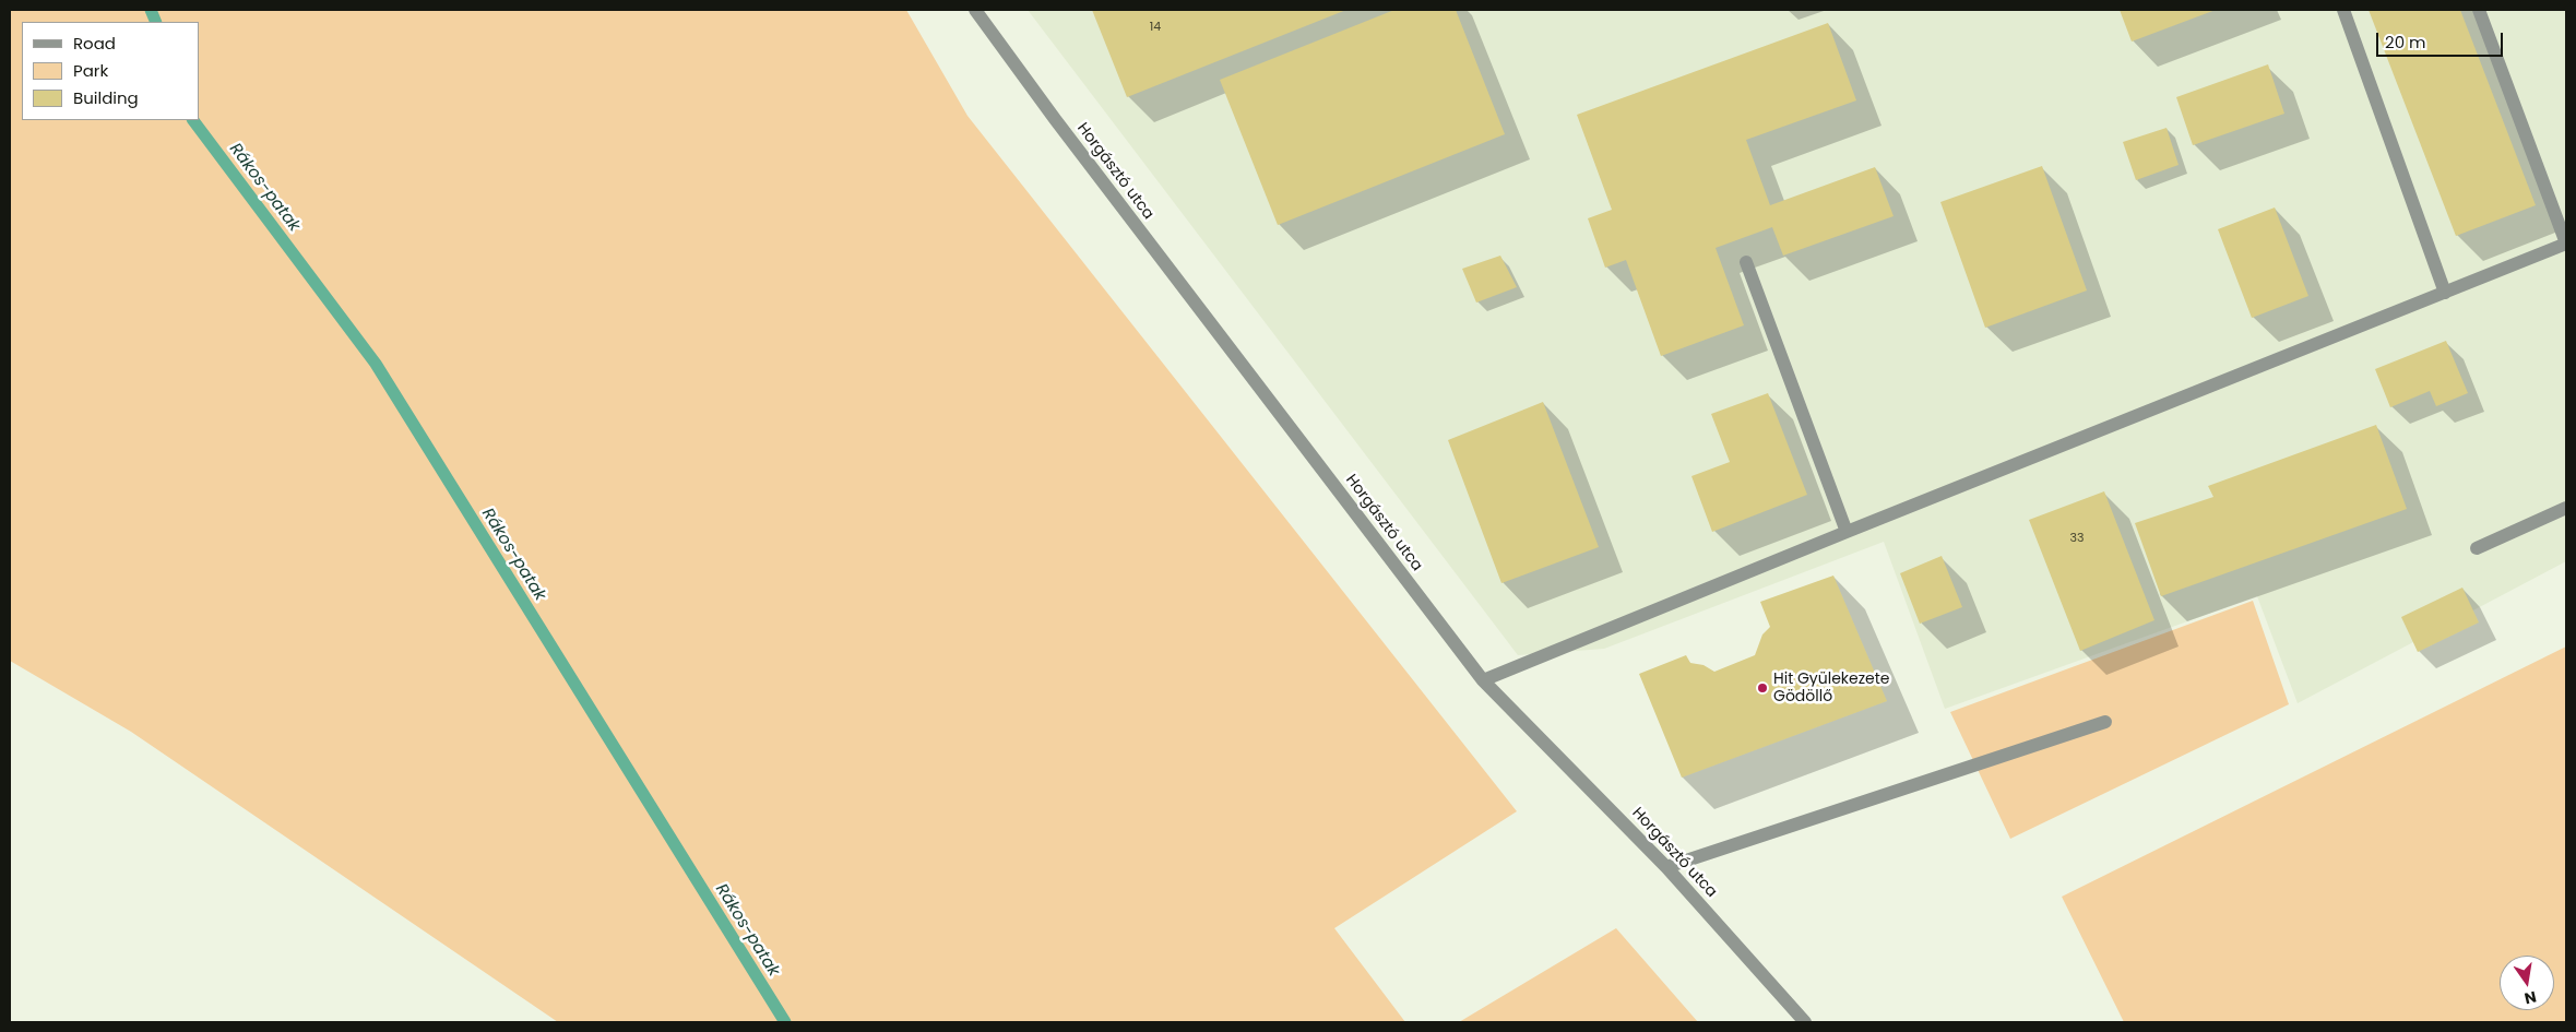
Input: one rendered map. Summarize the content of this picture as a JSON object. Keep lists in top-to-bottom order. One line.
{"streets":{"street":["Horgásztó utca"]},"water":["Rákos-patak"],"places":["Hit Gyülekezete Gödöllő"],"house_numbers":["14","33"],"legend":["Road","Park","Building"],"scale_bar":"20 m","north":"bottom"}
